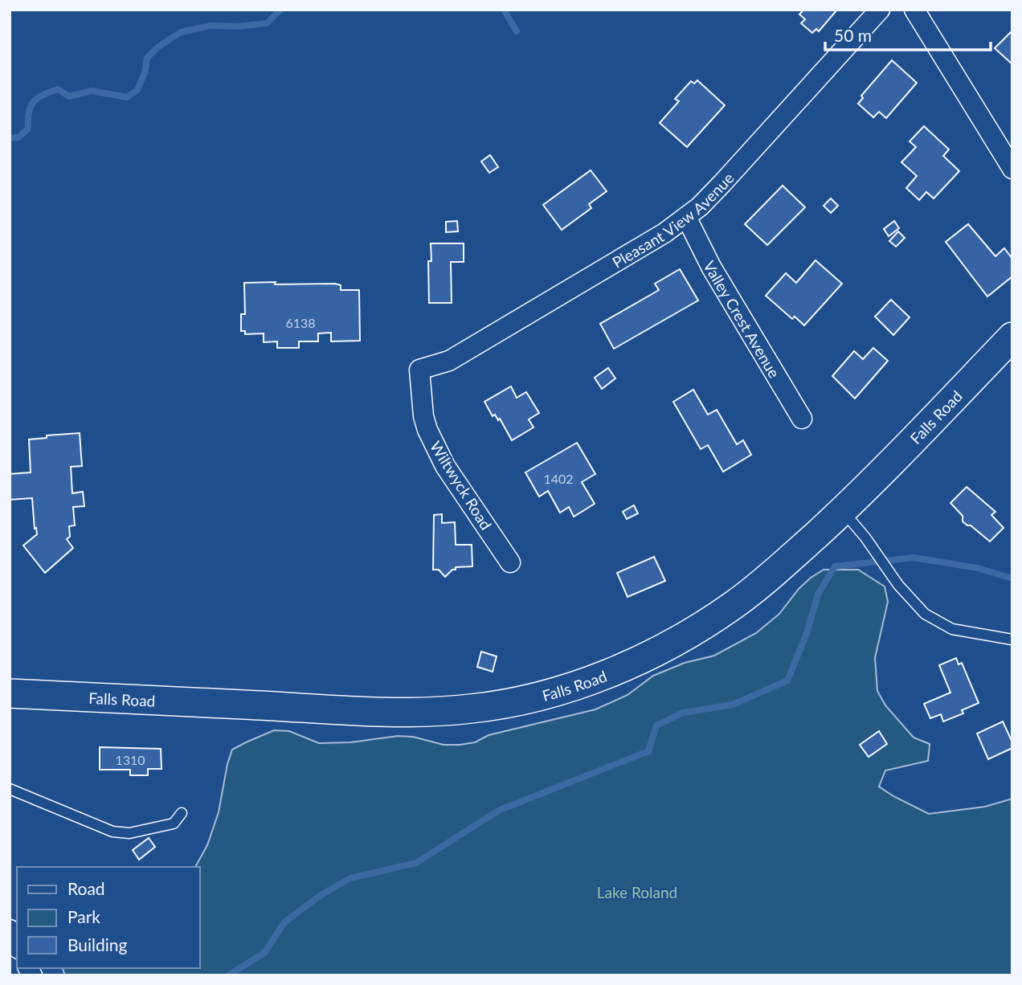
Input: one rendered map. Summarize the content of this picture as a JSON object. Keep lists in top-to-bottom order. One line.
{"streets":{"main road":["Falls Road"],"street":["Pleasant View Avenue","Valley Crest Avenue","Wiltwyck Road"]},"crossings":[["Pleasant View Avenue","Valley Crest Avenue"],["Pleasant View Avenue","Wiltwyck Road"]],"parks":["Lake Roland"],"house_numbers":["6138","1402","1310"],"legend":["Road","Park","Building"],"scale_bar":"50 m"}
